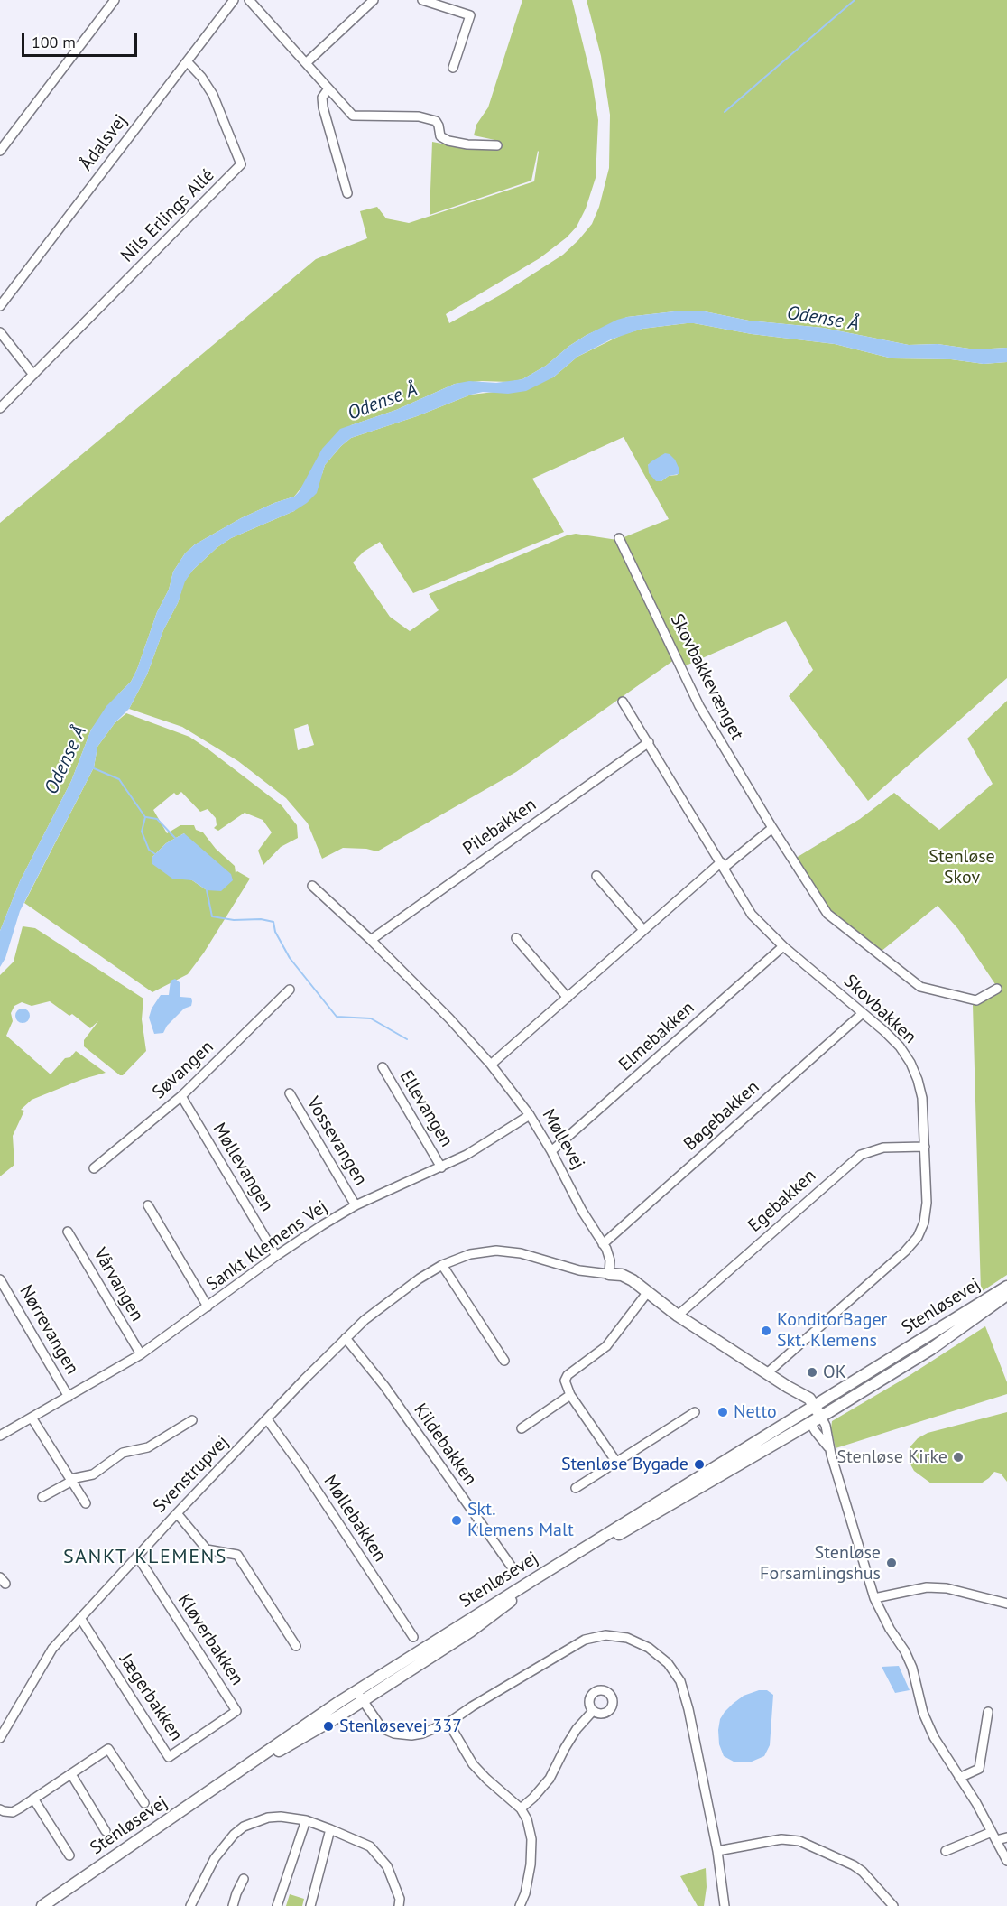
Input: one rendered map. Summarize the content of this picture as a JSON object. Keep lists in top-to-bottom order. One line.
{"streets":{"street":["Ådalsvej","Nils Erlings Allé","Skovbakkevænget","Pilebakken","Skovbakken","Elmebakken","Søvangen","Ellevangen","Bøgebakken","Møllevej","Vossevangen","Møllevangen","Egebakken","Sankt Klemens Vej","Vårvangen","Stenløsevej","Nørrevangen","Kildebakken","Svenstrupvej","Møllebakken","Kløverbakken","Jægerbakken"]},"crossings":[["Ådalsvej","Nils Erlings Allé"],["Pilebakken","Skovbakken"],["Pilebakken","Møllevej"],["Skovbakken","Elmebakken"],["Skovbakken","Bøgebakken"],["Skovbakken","Egebakken"],["Elmebakken","Møllevej"],["Søvangen","Møllevangen"],["Ellevangen","Sankt Klemens Vej"],["Bøgebakken","Møllevej"],["Møllevej","Sankt Klemens Vej"],["Møllevej","Svenstrupvej"],["Vossevangen","Sankt Klemens Vej"],["Møllevangen","Sankt Klemens Vej"],["Sankt Klemens Vej","Vårvangen"],["Sankt Klemens Vej","Nørrevangen"],["Kildebakken","Svenstrupvej"],["Svenstrupvej","Møllebakken"],["Svenstrupvej","Kløverbakken"],["Svenstrupvej","Jægerbakken"],["Kløverbakken","Jægerbakken"]],"districts":["SANKT KLEMENS"],"water":["Odense Å"],"parks":["Stenløse Skov"],"places":["KonditorBager Skt. Klemens","OK","Netto","Stenløse Kirke","Stenløse Bygade","Skt. Klemens Malt","Stenløse Forsamlingshus","Stenløsevej 337"],"scale_bar":"100 m"}
